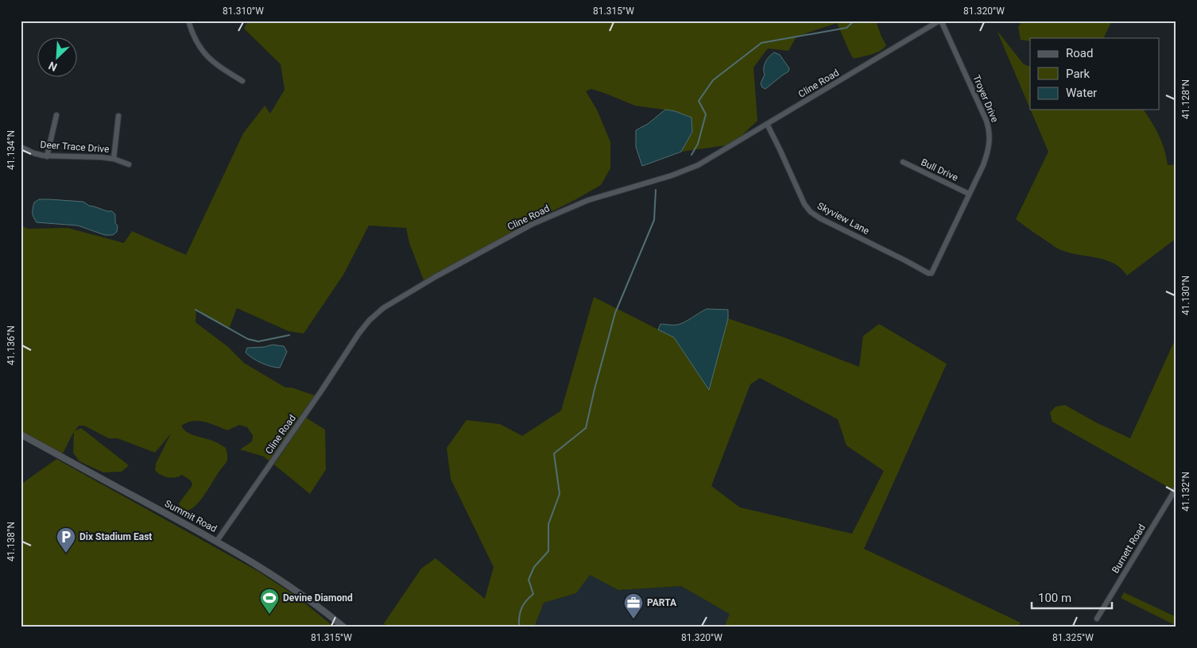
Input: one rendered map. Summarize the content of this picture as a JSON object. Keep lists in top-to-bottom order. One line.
{"streets":{"street":["Cline Road","Troyer Drive","Deer Trace Drive","Bull Drive","Skyview Lane","Summit Road","Burnett Road"]},"crossings":[["Cline Road","Troyer Drive"],["Cline Road","Skyview Lane"],["Cline Road","Summit Road"],["Troyer Drive","Bull Drive"],["Troyer Drive","Skyview Lane"]],"places":{"parking":["Dix Stadium East"],"sports":["Devine Diamond"],"office":["PARTA"]},"legend":["Road","Park","Water"],"scale_bar":"100 m","north":"bottom left","coordinates":["81.310°W","81.315°W","81.320°W","41.128°N","41.134°N","41.130°N","41.136°N","41.132°N","41.138°N","81.325°W"]}
